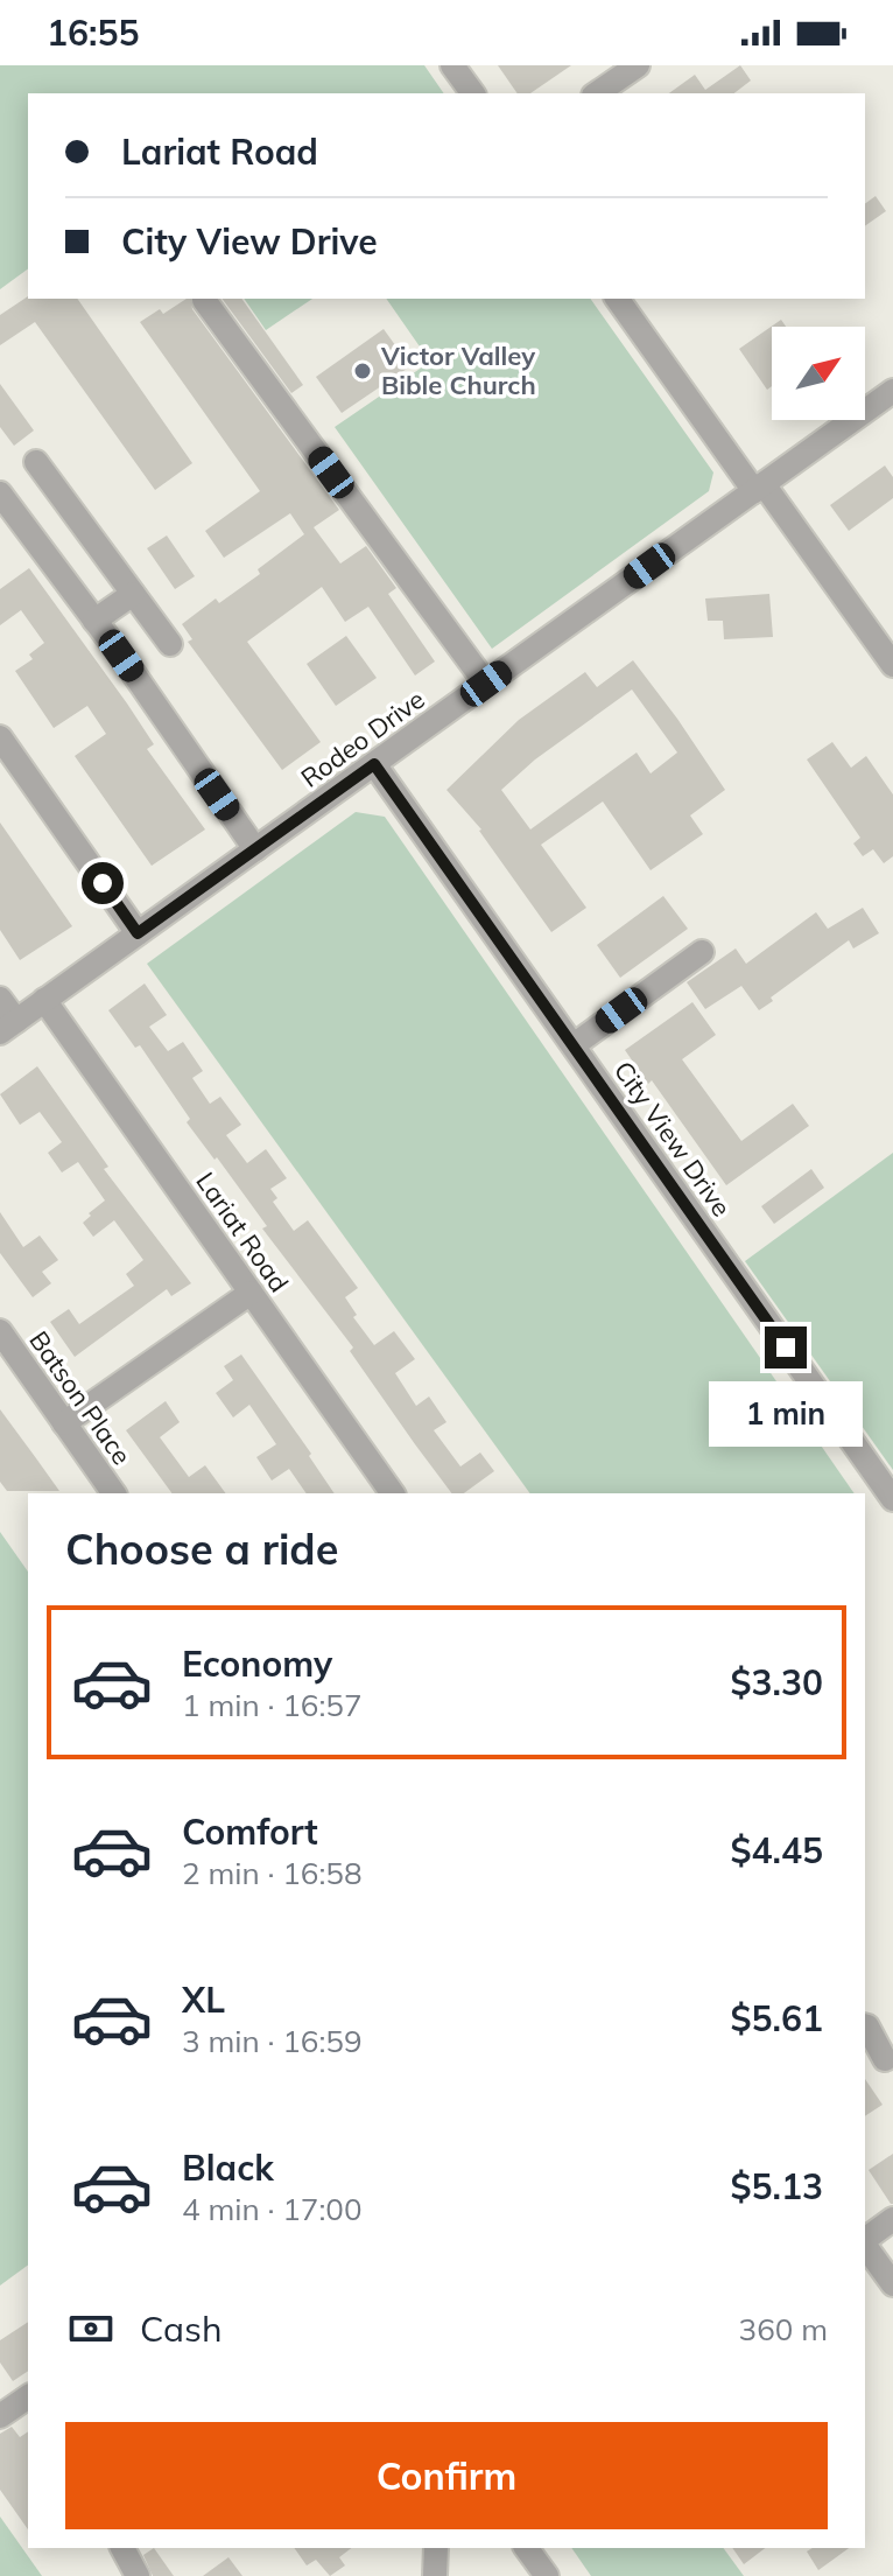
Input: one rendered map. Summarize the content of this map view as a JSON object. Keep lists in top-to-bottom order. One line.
{"streets":{"street":["Rodeo Drive","City View Drive","Lariat Road","Batson Place"]},"crossings":[["Rodeo Drive","City View Drive"],["Rodeo Drive","Lariat Road"]],"places":["Victor Valley Bible Church"],"north":"top right","page":{"status":"16:55","banner":["Lariat Road","City View Drive"],"bubble":"1 min","heading":"Choose a ride","list":[{"name":"Economy","note":"1 min · 16:57","value":"$3.30"},{"name":"Comfort","note":"2 min · 16:58","value":"$4.45"},{"name":"XL","note":"3 min · 16:59","value":"$5.61"},{"name":"Black","note":"4 min · 17:00","value":"$5.13"}],"pay":["Cash","360 m"],"buttons":"Confirm"}}
